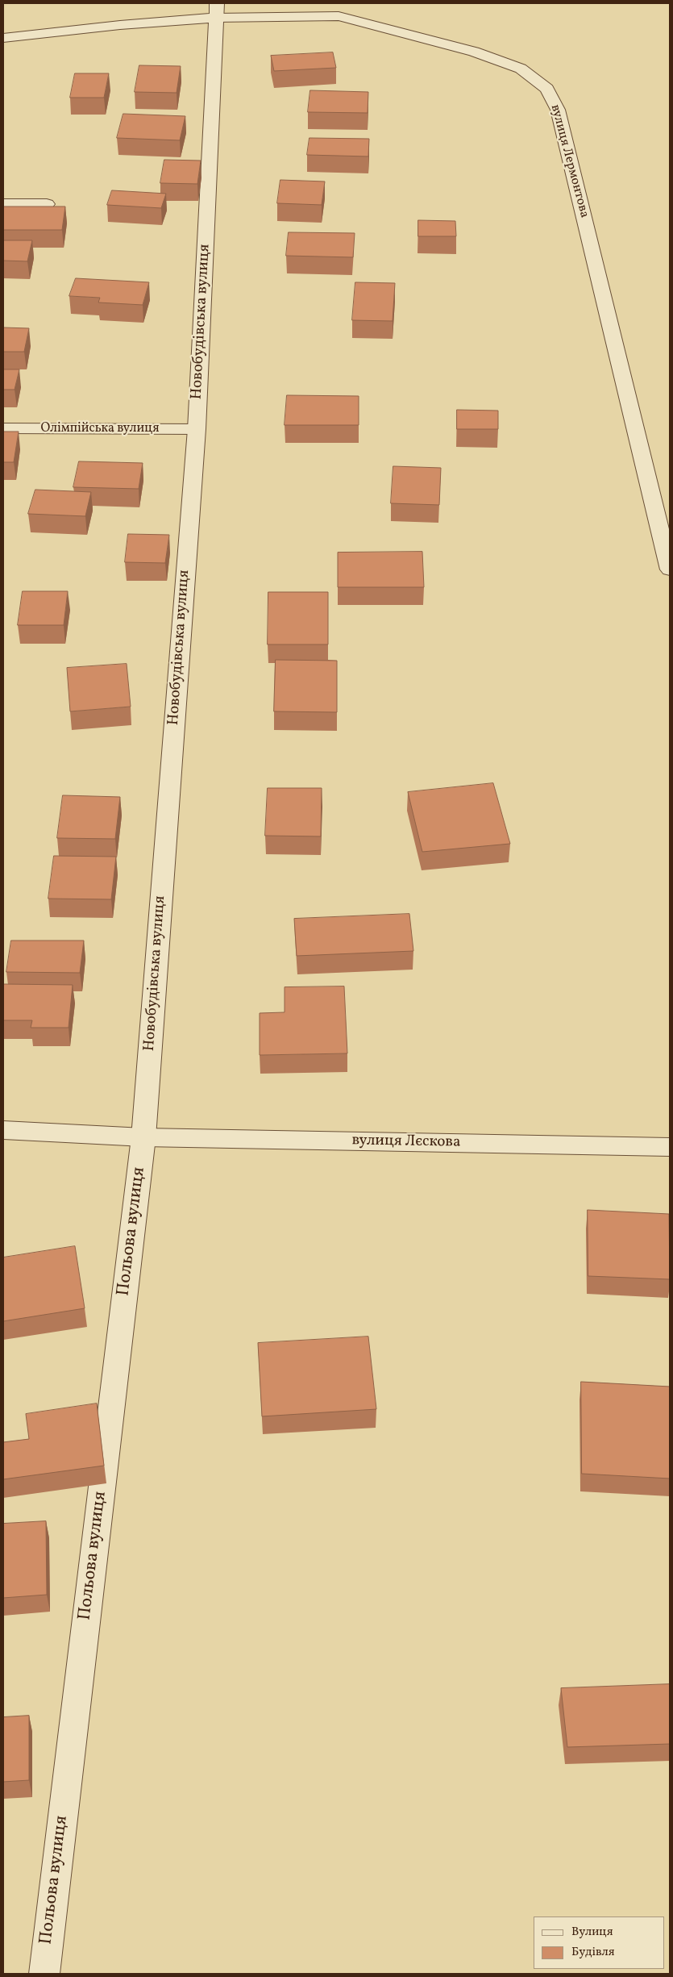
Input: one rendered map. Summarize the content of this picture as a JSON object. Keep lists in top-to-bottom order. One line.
{"streets":{"street":["вулиця Лермонтова","Новобудівська вулиця","вулиця Лєскова","Польова вулиця"],"lane":["Олімпійська вулиця"]},"crossings":[["вулиця Лермонтова","Новобудівська вулиця"],["Новобудівська вулиця","Олімпійська вулиця"],["Новобудівська вулиця","вулиця Лєскова"],["Новобудівська вулиця","Польова вулиця"],["вулиця Лєскова","Польова вулиця"]],"legend":["Вулиця","Будівля"]}
